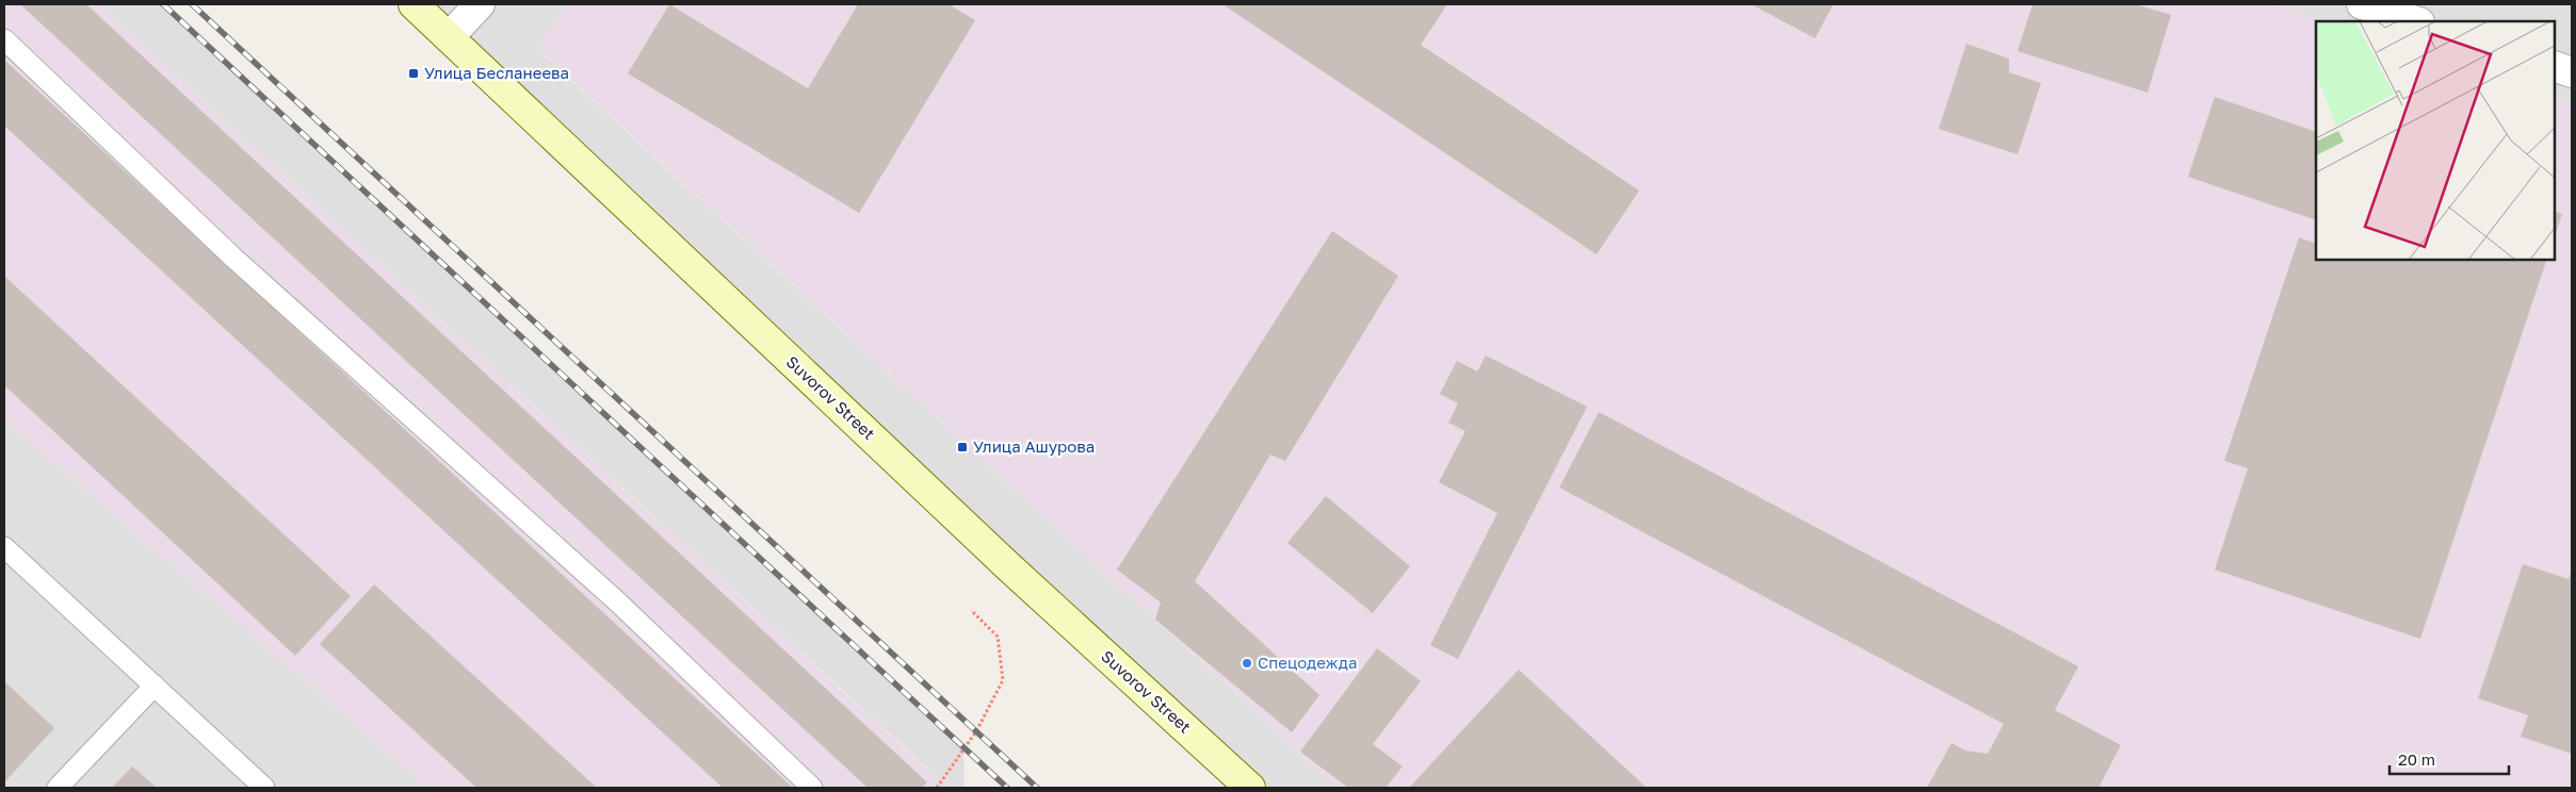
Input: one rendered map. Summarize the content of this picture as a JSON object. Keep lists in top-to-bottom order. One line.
{"streets":{"main road":["Suvorov Street"]},"places":{"transit":["Улица Бесланеева","Улица Ашурова"],"other":["Спецодежда"]},"scale_bar":"20 m"}
